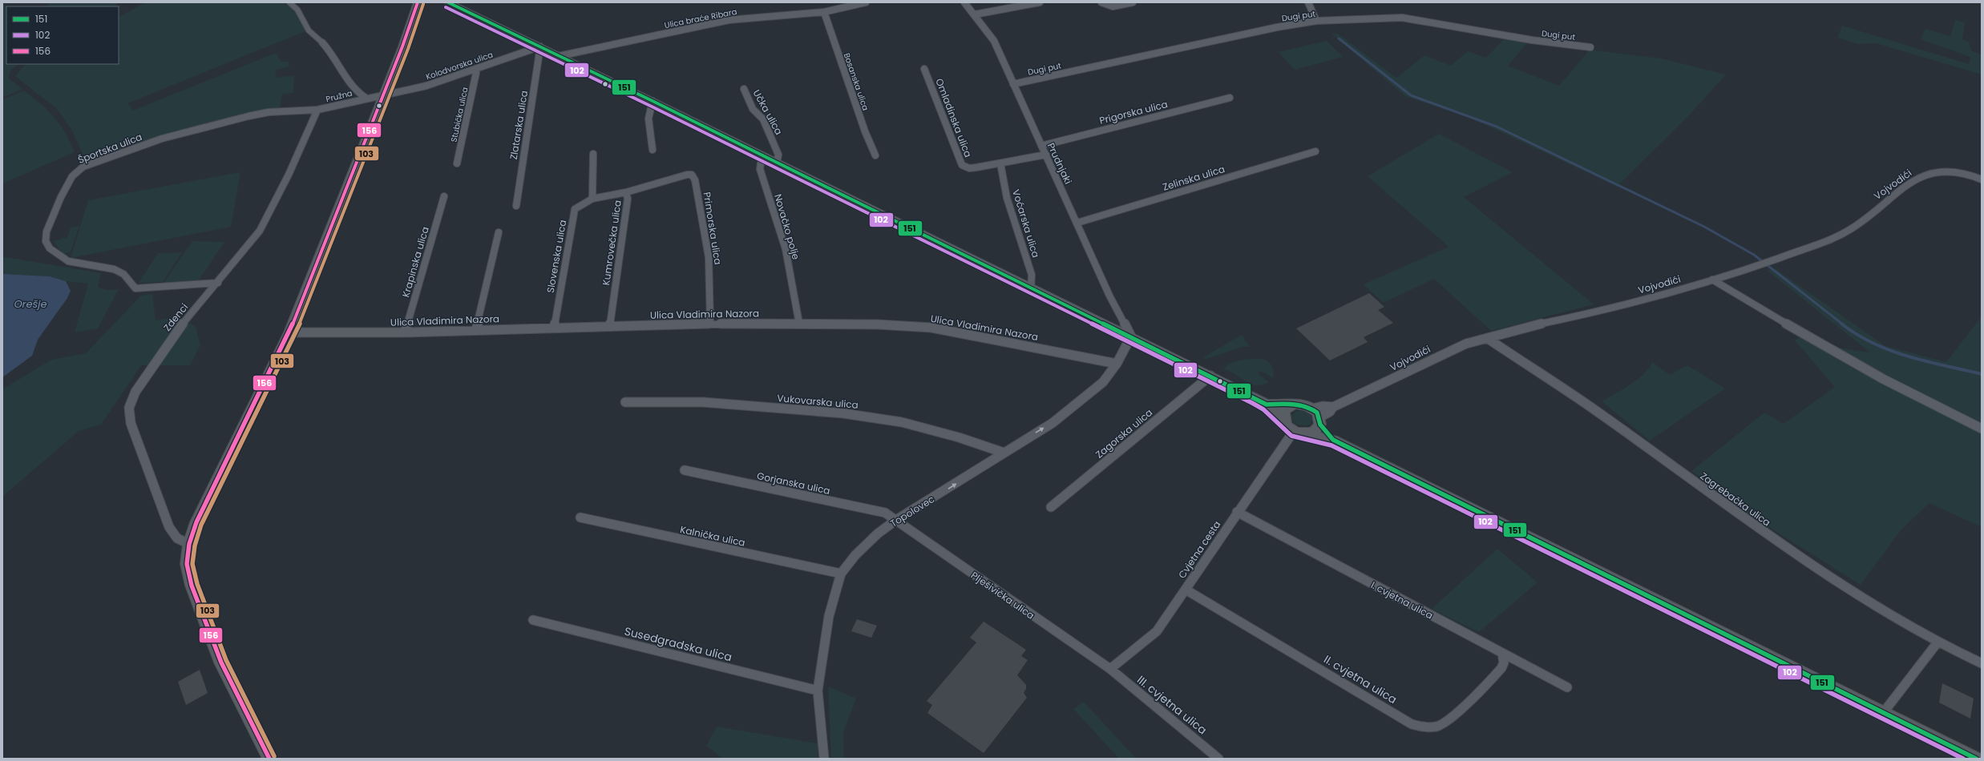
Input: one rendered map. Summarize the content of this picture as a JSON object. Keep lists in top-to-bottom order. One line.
{"streets":{"street":["Dugi put","Ulica braće Ribara","Kolodvorska ulica","Bosanska ulica","Pružna","Učka ulica","Prigorska ulica","Stubička ulica","Omladinska ulica","Zlatarska ulica","Športska ulica","Prudnjaki","Zelinska ulica","Vojvodići","Voćarska ulica","Novačko polje","Primorska ulica","Kumrovečka ulica","Slovenska ulica","Krapinska ulica","Ulica Vladimira Nazora","Zdenci","Vukovarska ulica","Zagorska ulica","Gorjanska ulica","Zagrebačka ulica","Topolovec","Kalnička ulica","Cvjetna cesta","Plješivička ulica","I. cvjetna ulica","Susedgradska ulica","II. cvjetna ulica","III. cvjetna ulica"]},"crossings":[["Dugi put","Prudnjaki"],["Ulica braće Ribara","Bosanska ulica"],["Kolodvorska ulica","Pružna"],["Kolodvorska ulica","Stubička ulica"],["Kolodvorska ulica","Zlatarska ulica"],["Pružna","Športska ulica"],["Pružna","Zdenci"],["Prigorska ulica","Prudnjaki"],["Omladinska ulica","Prudnjaki"],["Omladinska ulica","Voćarska ulica"],["Športska ulica","Zdenci"],["Prudnjaki","Zelinska ulica"],["Prudnjaki","Topolovec"],["Vojvodići","Zagrebačka ulica"],["Vojvodići","Cvjetna cesta"],["Novačko polje","Ulica Vladimira Nazora"],["Primorska ulica","Kumrovečka ulica"],["Primorska ulica","Ulica Vladimira Nazora"],["Kumrovečka ulica","Slovenska ulica"],["Kumrovečka ulica","Ulica Vladimira Nazora"],["Slovenska ulica","Ulica Vladimira Nazora"],["Krapinska ulica","Ulica Vladimira Nazora"],["Ulica Vladimira Nazora","Topolovec"],["Vukovarska ulica","Topolovec"],["Gorjanska ulica","Topolovec"],["Gorjanska ulica","Plješivička ulica"],["Topolovec","Kalnička ulica"],["Topolovec","Plješivička ulica"],["Topolovec","Susedgradska ulica"],["Cvjetna cesta","Plješivička ulica"],["Cvjetna cesta","I. cvjetna ulica"],["Cvjetna cesta","II. cvjetna ulica"],["Cvjetna cesta","III. cvjetna ulica"],["Plješivička ulica","III. cvjetna ulica"],["I. cvjetna ulica","II. cvjetna ulica"]],"one_way":["Topolovec"],"water":["Orešje"],"lines":["transit line 151","transit line 156","transit line 103","transit line 102"],"legend":["151","102","156"]}
